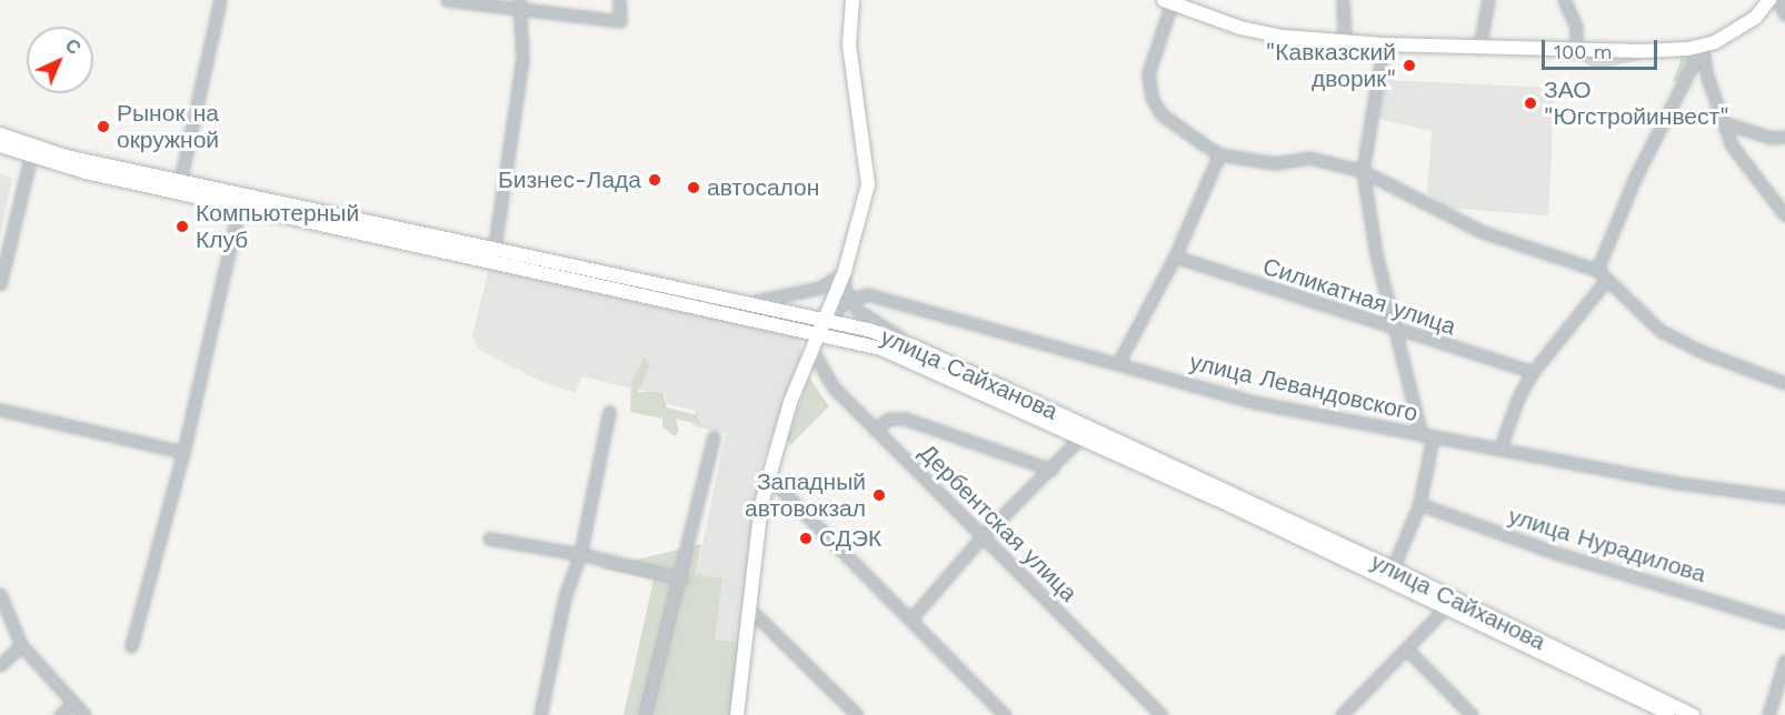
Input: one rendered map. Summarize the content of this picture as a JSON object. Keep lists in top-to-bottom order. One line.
{"streets":{"main road":["улица Сайханова"],"street":["Силикатная улица","улица Левандовского","Дербентская улица","улица Нурадилова"]},"places":["\"Кавказский дворик\"","ЗАО \"Югстройинвест\"","Рынок на окружной","Бизнес-Лада","автосалон","Компьютерный Клуб","Западный автовокзал","СДЭК"],"scale_bar":"100 m","north":"top right"}
